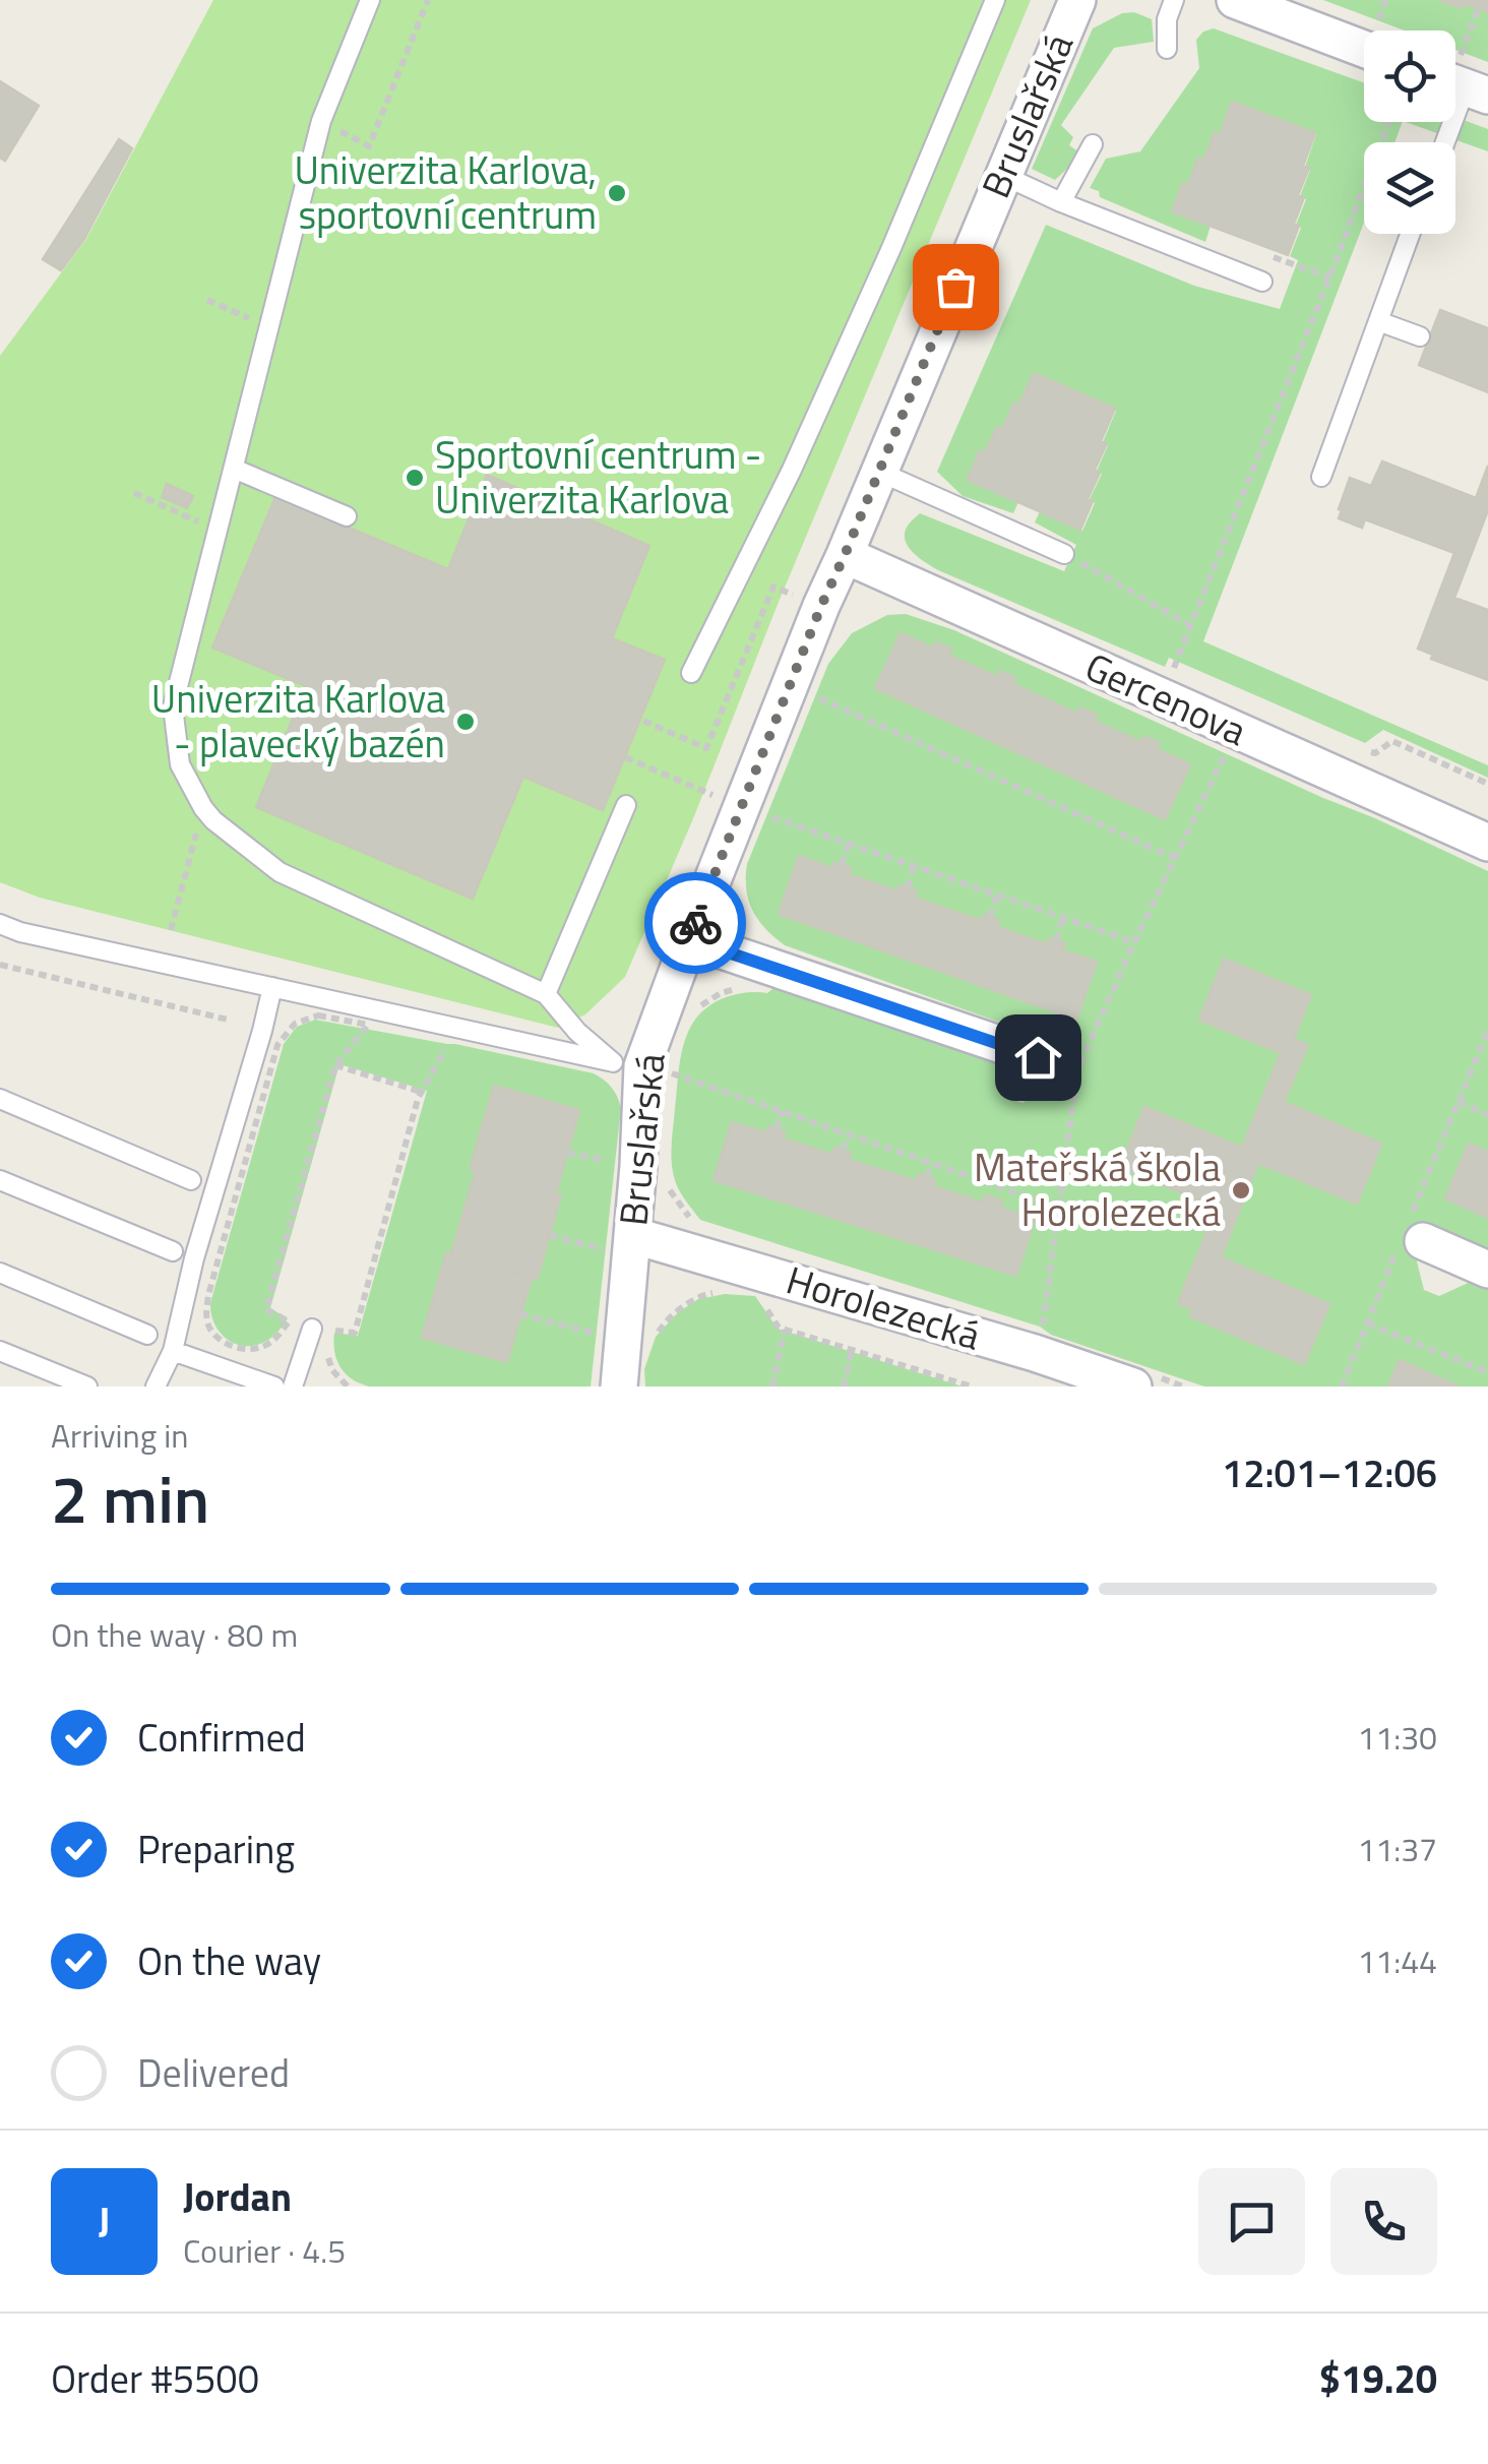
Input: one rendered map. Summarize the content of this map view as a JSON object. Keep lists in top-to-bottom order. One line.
{"streets":{"street":["Bruslařská","Gercenova","Horolezecká"]},"crossings":[["Bruslařská","Gercenova"],["Bruslařská","Horolezecká"]],"places":["Univerzita Karlova, sportovní centrum","Sportovní centrum - Univerzita Karlova","Univerzita Karlova - plavecký bazén","Mateřská škola Horolezecká"],"page":{"heading":["2 min","Arriving in","12:01–12:06"],"panel":["Jordan","Courier · 4.5","Order #5500","$19.20"],"bar":"On the way · 80 m","list":[["Confirmed","11:30"],["Preparing","11:37"],["On the way","11:44"],"Delivered"],"round":"J"}}
